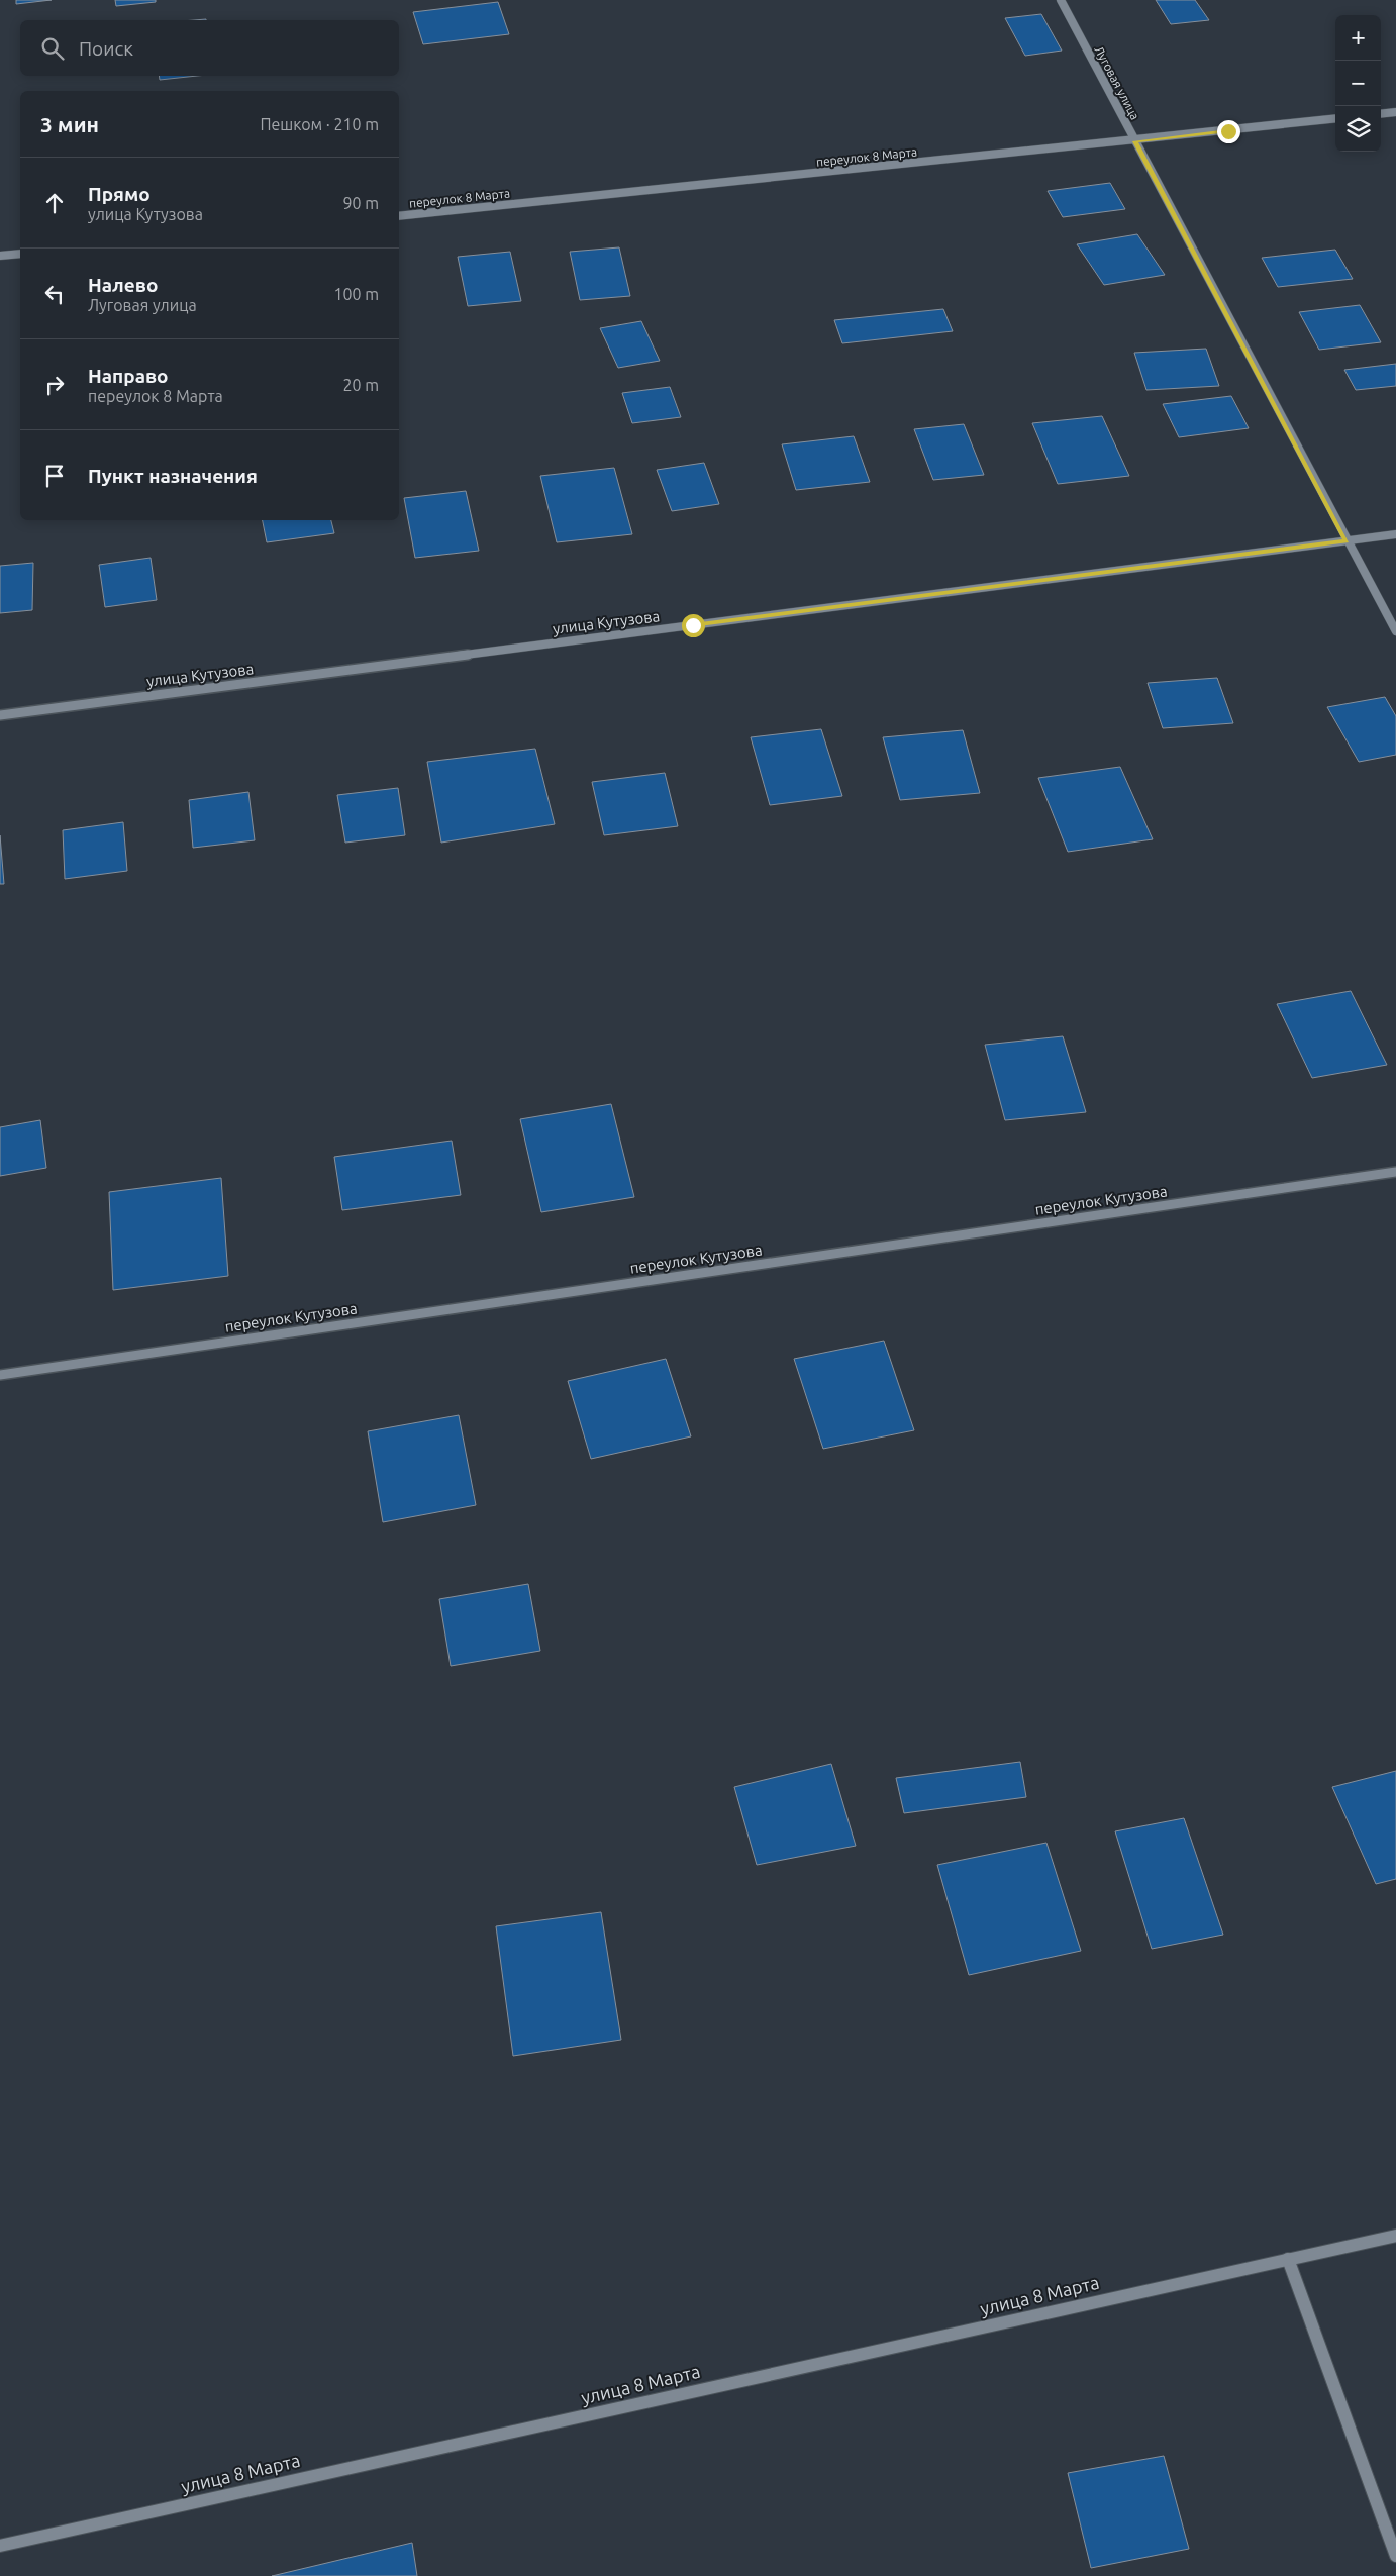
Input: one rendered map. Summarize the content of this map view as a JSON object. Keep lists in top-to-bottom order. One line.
{"streets":{"street":["Луговая улица","переулок 8 Марта","улица Кутузова","переулок Кутузова","улица 8 Марта"]},"crossings":[["Луговая улица","переулок 8 Марта"],["Луговая улица","улица Кутузова"]],"page":{"map_buttons":["+","−"],"search":"Поиск","heading":["3 мин","Пешком · 210 m"],"list":[["Прямо","улица Кутузова","90 m"],["Налево","Луговая улица","100 m"],["Направо","переулок 8 Марта","20 m"],"Пункт назначения"]}}
